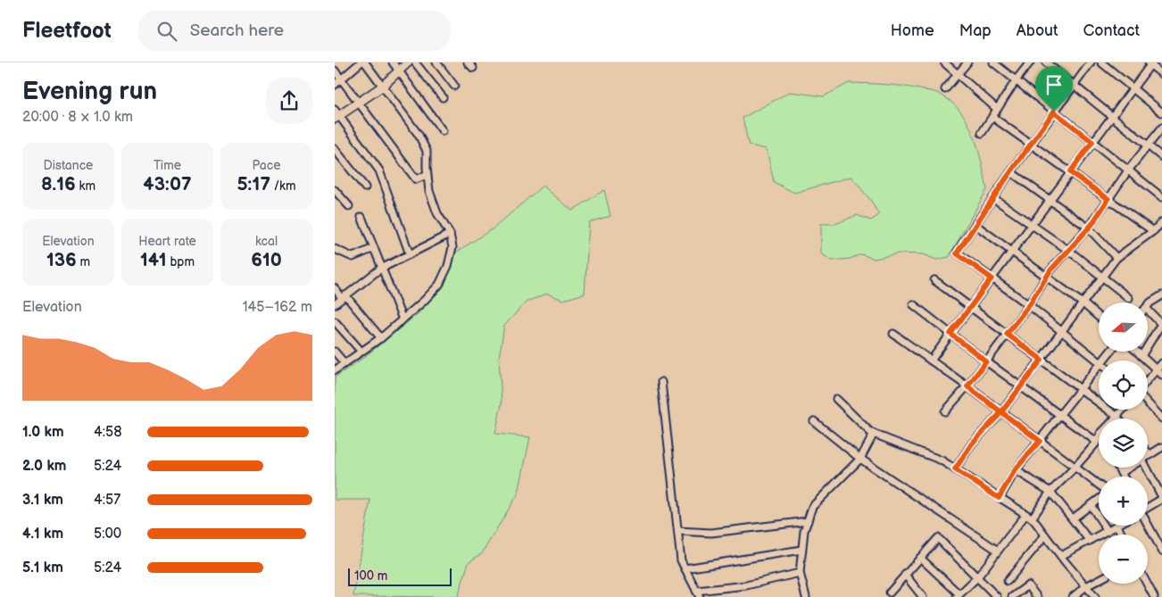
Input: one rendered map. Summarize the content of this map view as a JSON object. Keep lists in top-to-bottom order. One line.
{"scale_bar":"100 m","north":"left","page":{"header":"Fleetfoot","search":"Search here","nav":["Home","Map","About","Contact"],"heading":["Evening run","20:00 · 8 × 1.0 km"],"stats":[["Distance","8.16 km"],["Time","43:07"],["Pace","5:17 /km"],["Elevation","136 m"],["Heart rate","141 bpm"],["kcal","610"]],"chart":["Elevation","145–162 m"],"map_buttons":["+","−"],"list":[{"name":"1.0 km","note":"4:58"},{"name":"2.0 km","note":"5:24"},{"name":"3.1 km","note":"4:57"},{"name":"4.1 km","note":"5:00"},{"name":"5.1 km","note":"5:24"}],"scale":"100 m"}}
